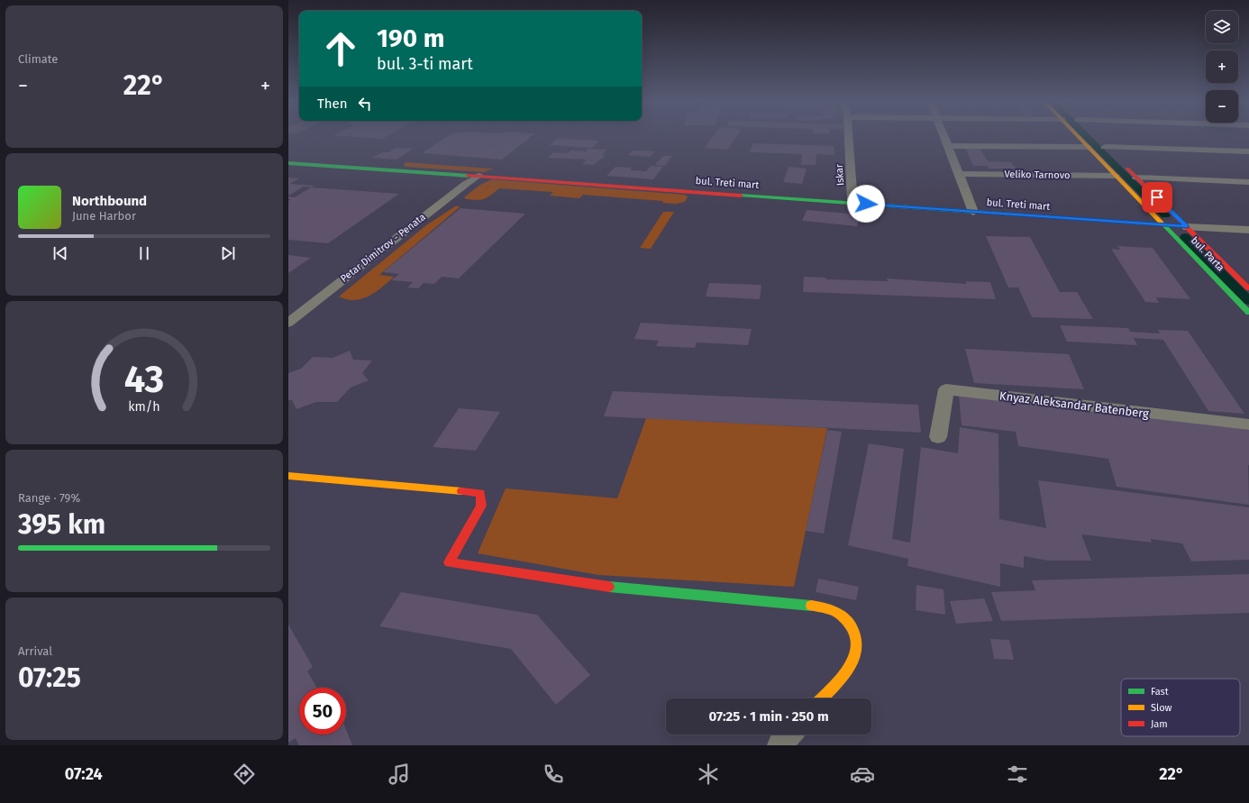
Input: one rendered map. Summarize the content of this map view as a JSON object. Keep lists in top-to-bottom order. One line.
{"streets":{"main road":["bul. Treti mart","bul. Parta"],"street":["Iskar","Veliko Tarnovo","Petar Dimitrov - Penata","Knyaz Aleksandar Batenberg"]},"crossings":[["Iskar","bul. Treti mart"],["Veliko Tarnovo","bul. Parta"],["bul. Treti mart","Petar Dimitrov - Penata"],["bul. Treti mart","bul. Parta"]],"legend":["Fast","Slow","Jam"],"page":{"tile":["Climate",["Range · 79%","395 km"],["Arrival","07:25"]],"map_buttons":["+","−"],"turn":["190 m","bul. 3-ti mart"],"heat":["−","22°","+"],"then":"Then","song":["Northbound","June Harbor"],"limit":"50","trip":"07:25 · 1 min · 250 m","tabs":["07:24","22°"],"gauge":["43","km/h"]}}
